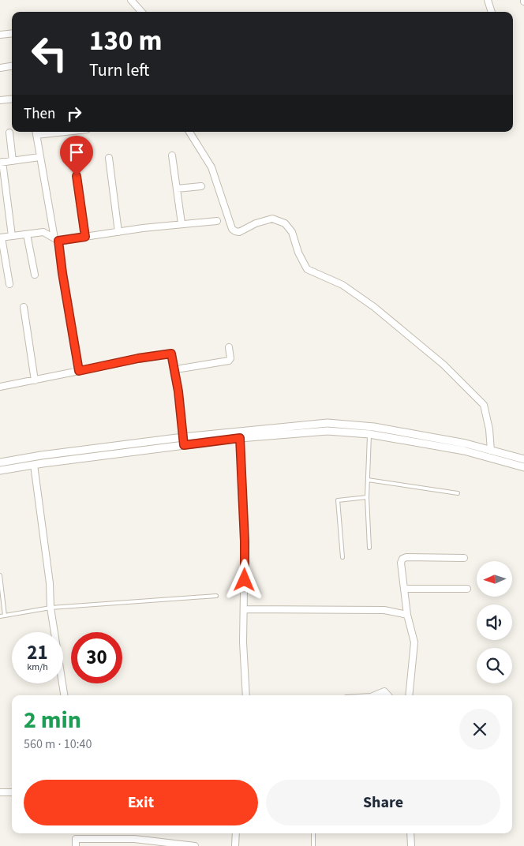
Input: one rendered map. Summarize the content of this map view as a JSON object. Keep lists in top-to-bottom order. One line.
{"north":"left","page":{"turn":["130 m","Turn left"],"then":"Then","speed":"21 km/h","limit":"30","heading":["2 min","560 m · 10:40"],"buttons":["Exit","Share"]}}
